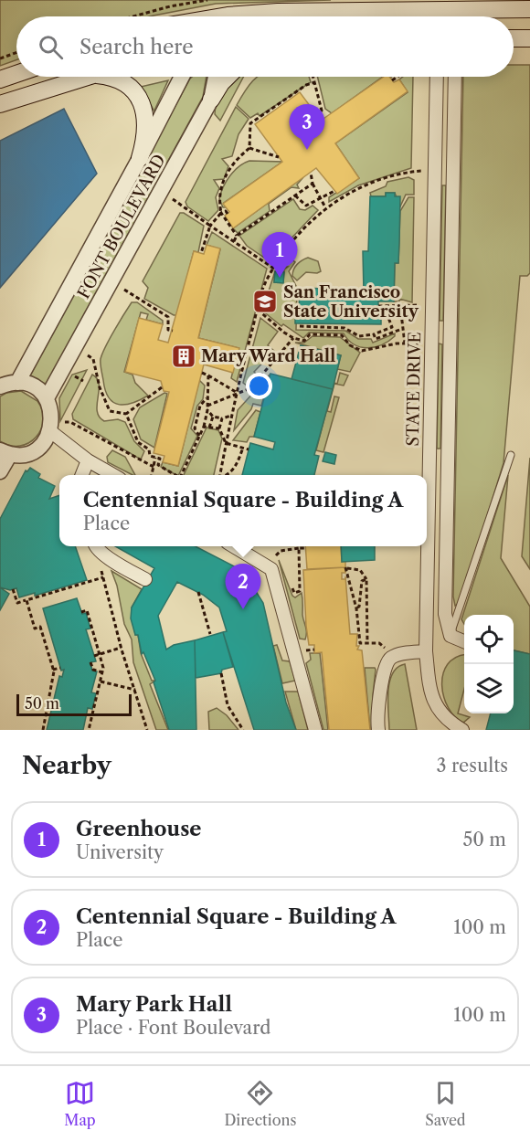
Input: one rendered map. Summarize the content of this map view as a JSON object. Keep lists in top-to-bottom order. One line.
{"streets":{"street":["FONT BOULEVARD","STATE DRIVE"]},"places":{"school or university":["San Francisco State University"],"building":["Mary Ward Hall"]},"scale_bar":"50 m","page":{"search":"Search here","pins":["3","1","2"],"popup":["Centennial Square - Building A","Place"],"scale":"50 m","heading":["Nearby","3 results"],"list":[{"mark":"1","name":"Greenhouse","note":"University","value":"50 m"},{"mark":"2","name":"Centennial Square - Building A","note":"Place","value":"100 m"},{"mark":"3","name":"Mary Park Hall","note":"Place · Font Boulevard","value":"100 m"}],"nav":["Map","Directions","Saved"]}}
